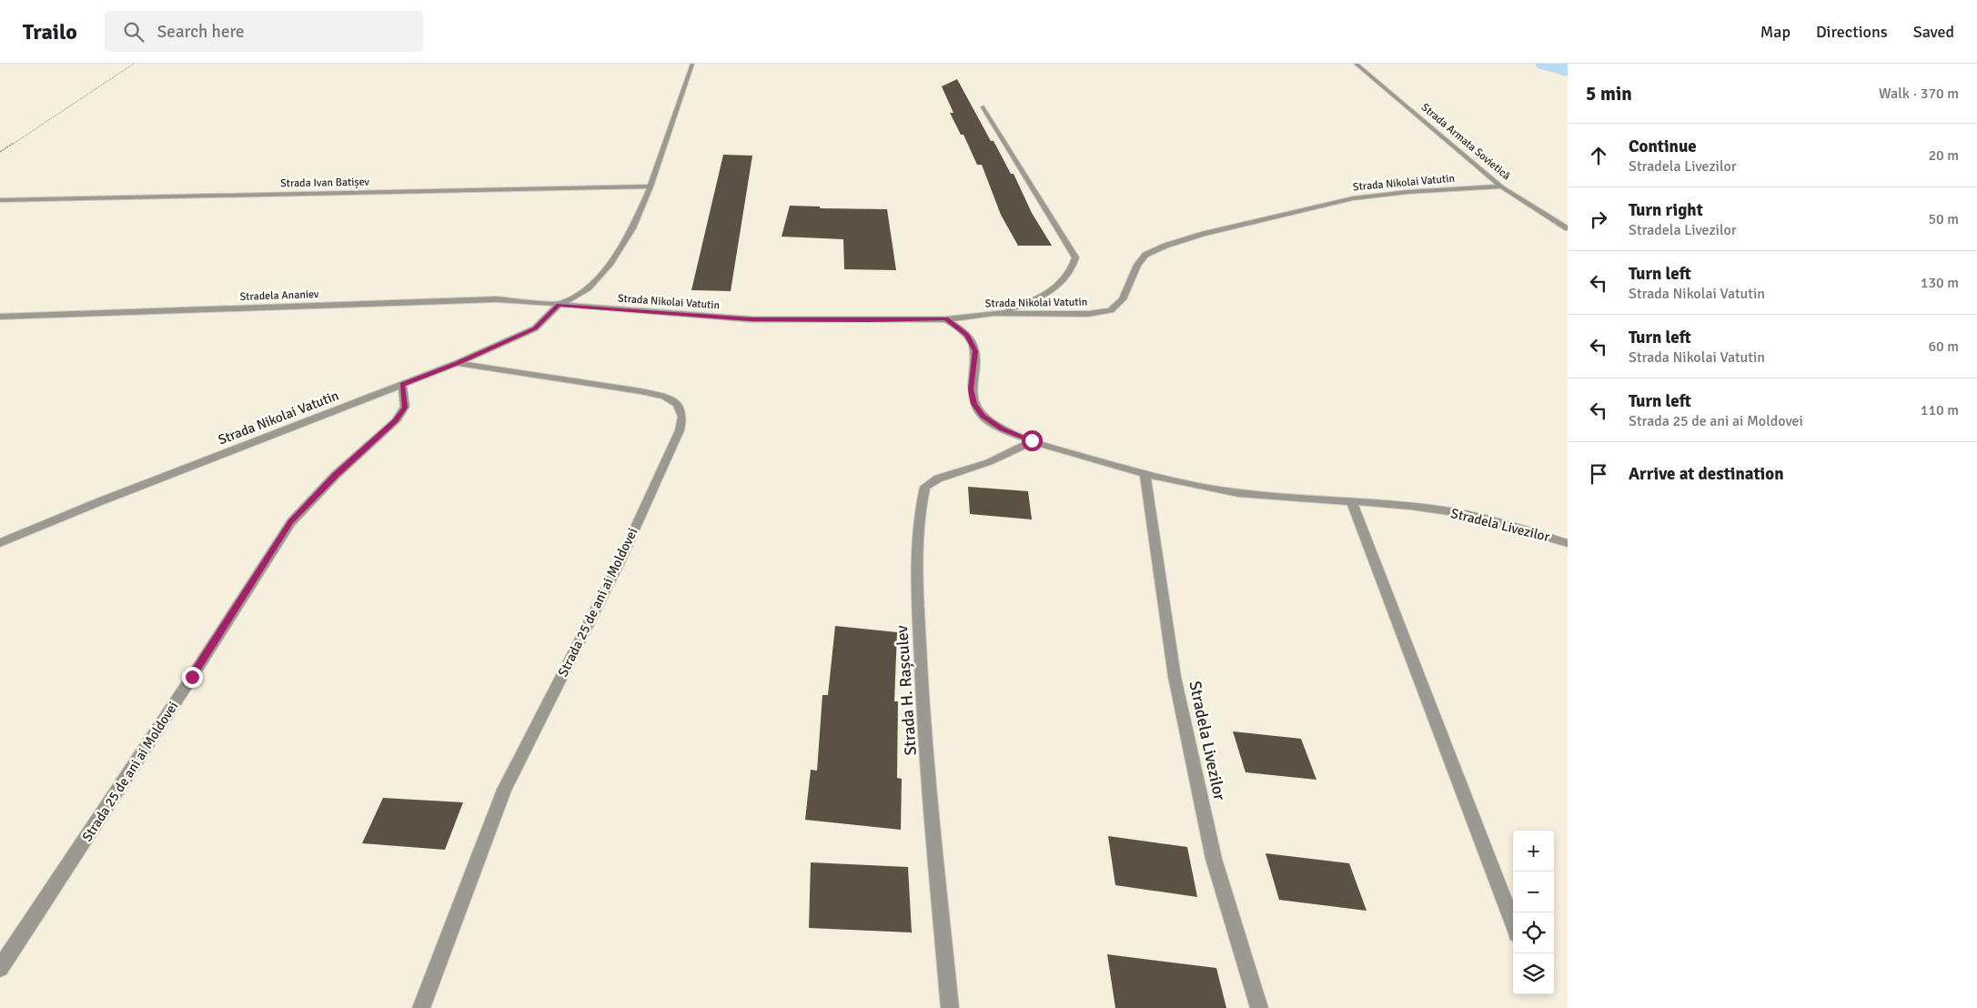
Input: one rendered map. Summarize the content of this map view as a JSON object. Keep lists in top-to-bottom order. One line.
{"streets":{"street":["Strada Armata Sovietică","Strada Ivan Batișev","Strada Nikolai Vatutin","Stradela Ananiev","Stradela Livezilor","Strada 25 de ani ai Moldovei","Strada H. Rașculev"]},"crossings":[["Strada Armata Sovietică","Strada Nikolai Vatutin"],["Strada Ivan Batișev","Strada Nikolai Vatutin"],["Strada Nikolai Vatutin","Stradela Ananiev"],["Strada Nikolai Vatutin","Stradela Livezilor"],["Strada Nikolai Vatutin","Strada 25 de ani ai Moldovei"],["Stradela Livezilor","Strada H. Rașculev"]],"page":{"header":"Trailo","search":"Search here","nav":["Map","Directions","Saved"],"heading":["5 min","Walk · 370 m"],"list":[["Continue","Stradela Livezilor","20 m"],["Turn right","Stradela Livezilor","50 m"],["Turn left","Strada Nikolai Vatutin","130 m"],["Turn left","Strada Nikolai Vatutin","60 m"],["Turn left","Strada 25 de ani ai Moldovei","110 m"],"Arrive at destination"],"map_buttons":["+","−"]}}
